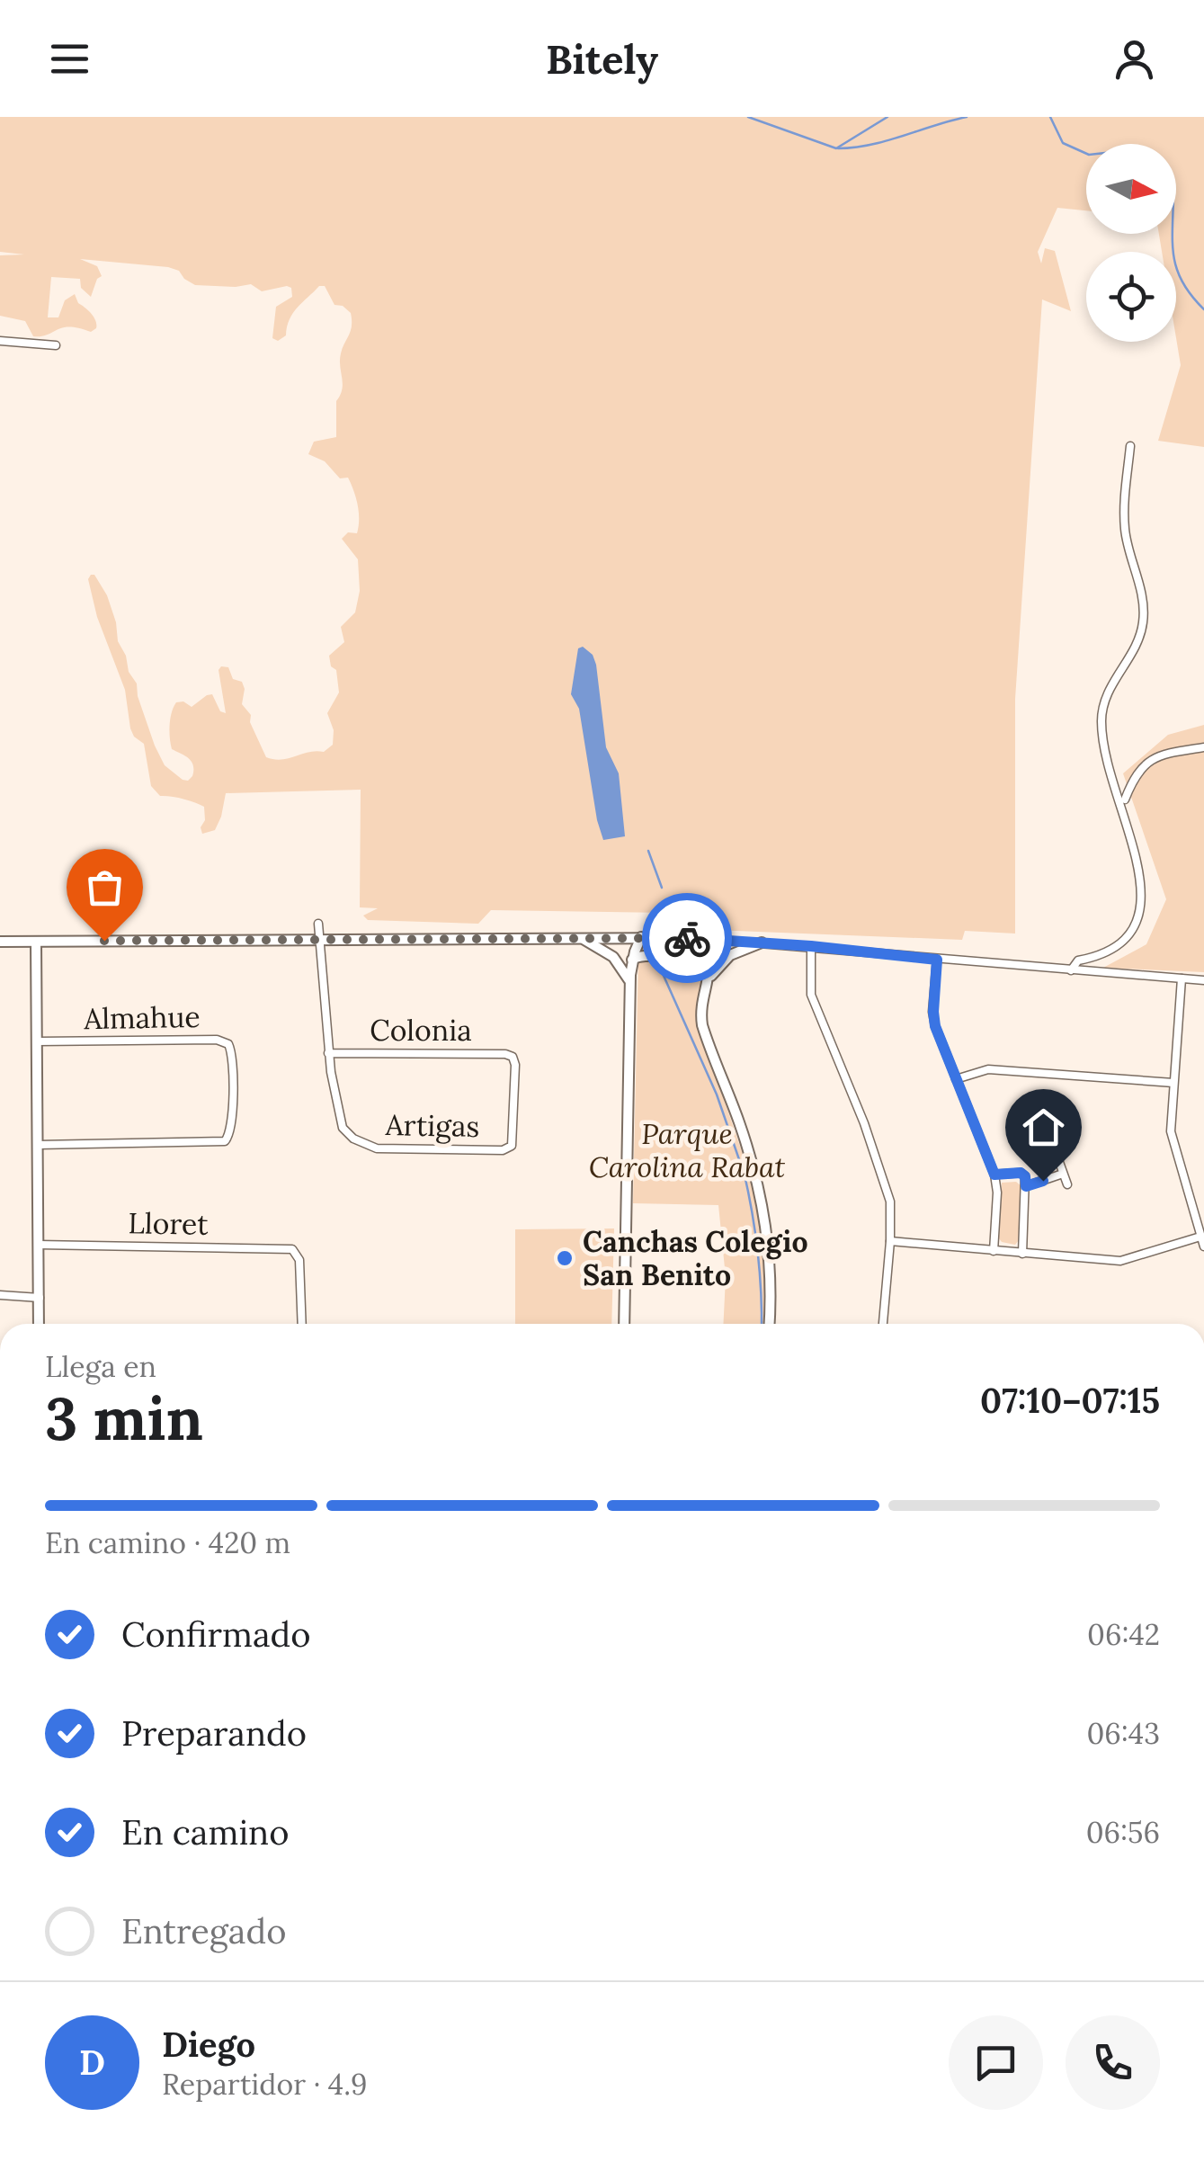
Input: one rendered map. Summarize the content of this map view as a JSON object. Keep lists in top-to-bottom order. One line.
{"streets":{"street":["Almahue","Colonia","Artigas","Lloret"]},"crossings":[["Colonia","Artigas"]],"parks":["Parque Carolina Rabat"],"places":["Canchas Colegio San Benito"],"north":"right","page":{"header":"Bitely","heading":["3 min","Llega en","07:10–07:15"],"panel":["Diego","Repartidor · 4.9"],"bar":"En camino · 420 m","list":[["Confirmado","06:42"],["Preparando","06:43"],["En camino","06:56"],"Entregado"],"round":"D"}}
